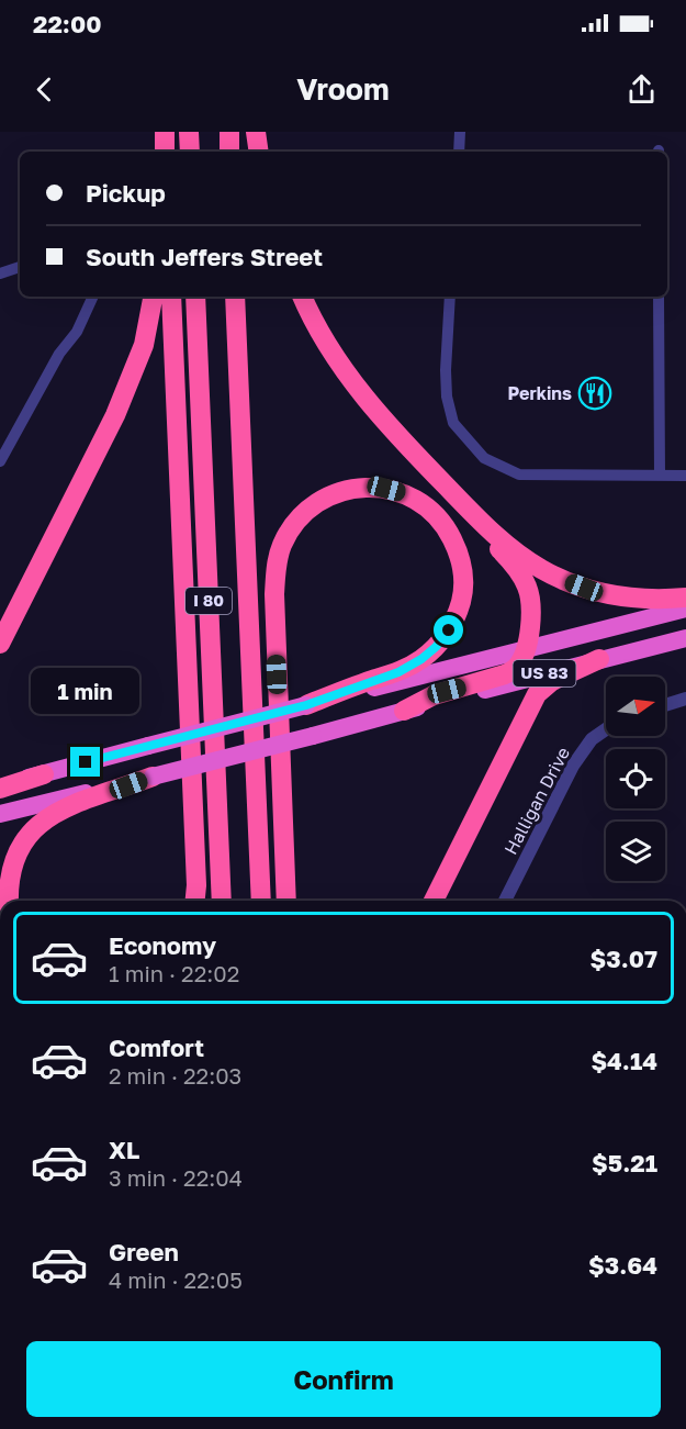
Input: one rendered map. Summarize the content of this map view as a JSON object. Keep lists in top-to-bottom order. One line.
{"streets":{"highway":["I 80","US 83"],"street":["Halligan Drive"]},"places":{"restaurant":["Perkins"]},"north":"right","page":{"status":"22:00","header":"Vroom","banner":["Pickup","South Jeffers Street"],"bubble":"1 min","list":[{"name":"Economy","note":"1 min · 22:02","value":"$3.07"},{"name":"Comfort","note":"2 min · 22:03","value":"$4.14"},{"name":"XL","note":"3 min · 22:04","value":"$5.21"},{"name":"Green","note":"4 min · 22:05","value":"$3.64"}],"buttons":"Confirm"}}
